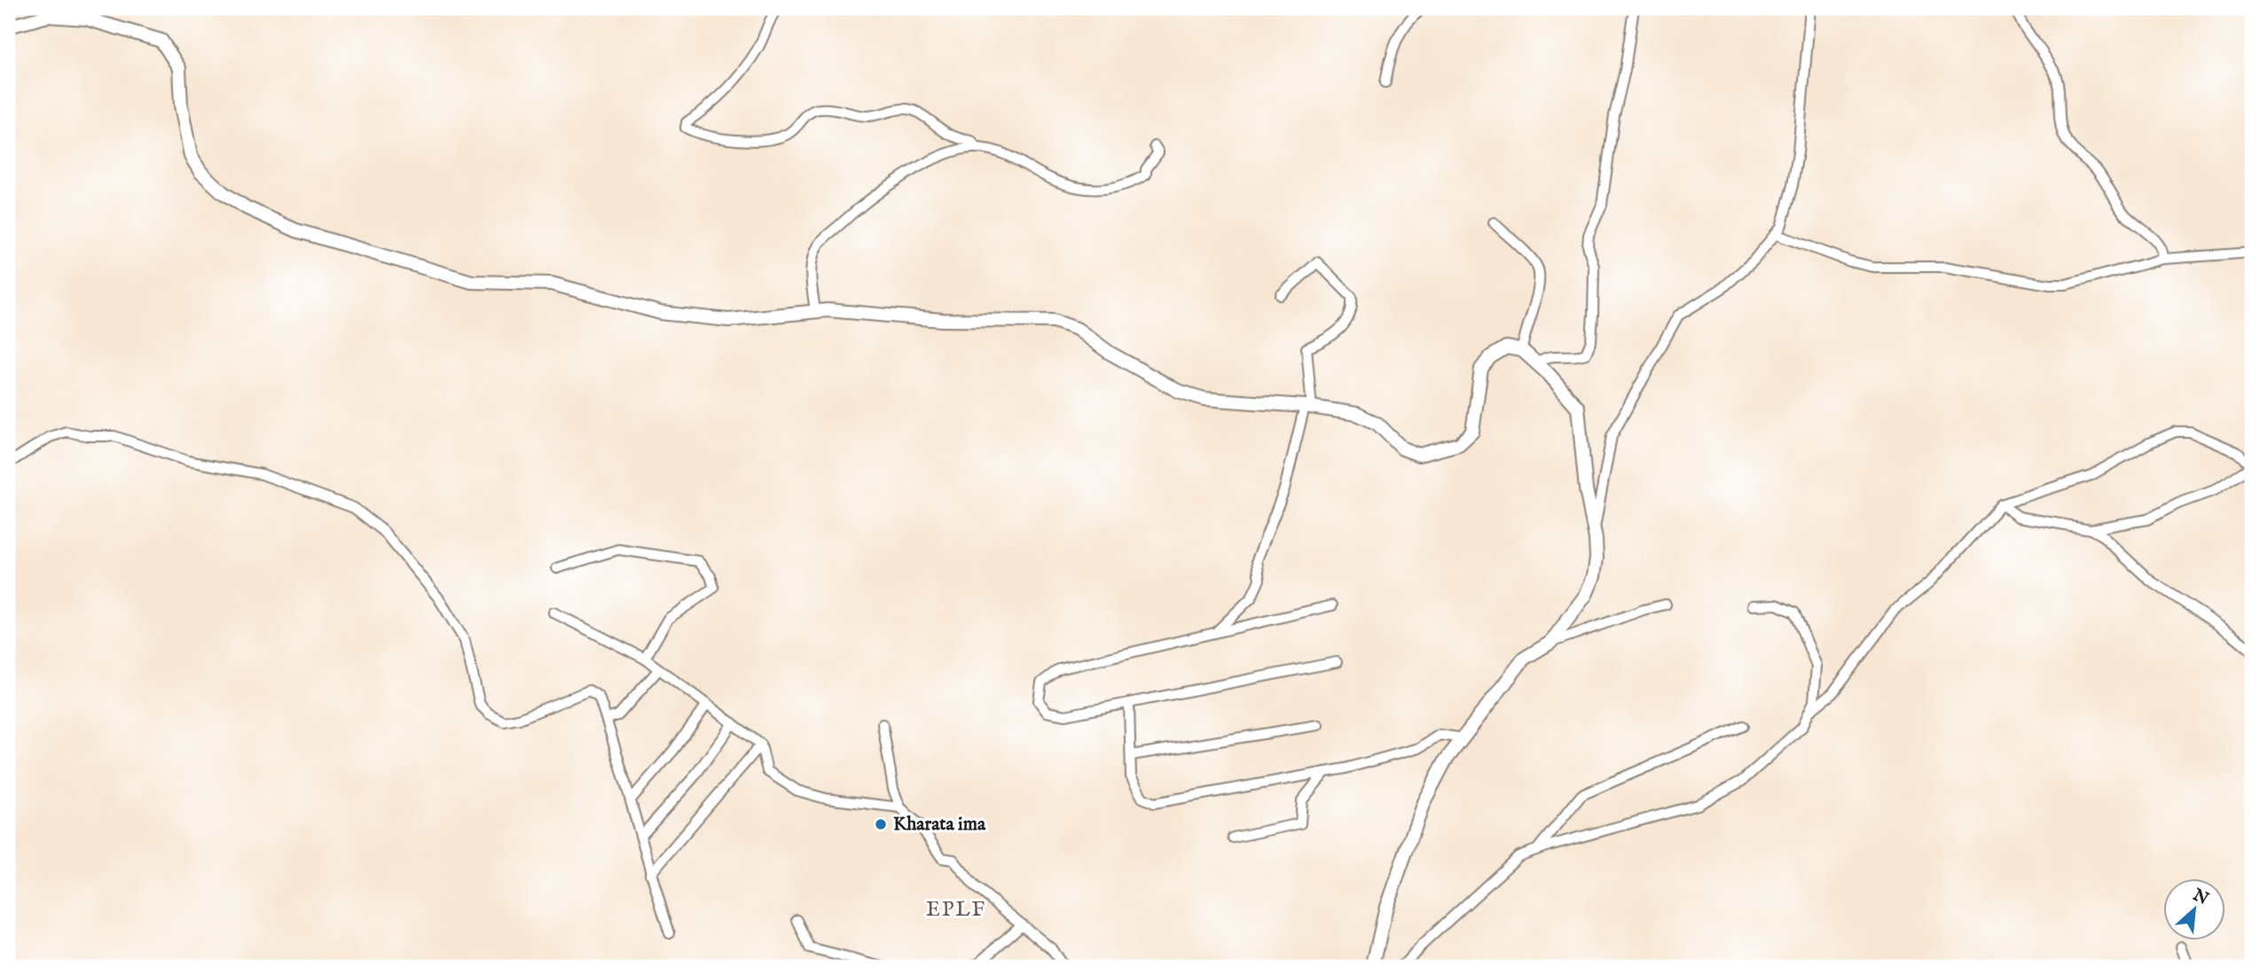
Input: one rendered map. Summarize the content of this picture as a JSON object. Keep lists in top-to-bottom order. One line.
{"districts":["EPLF"],"places":["Kharata ima"],"north":"top right"}
